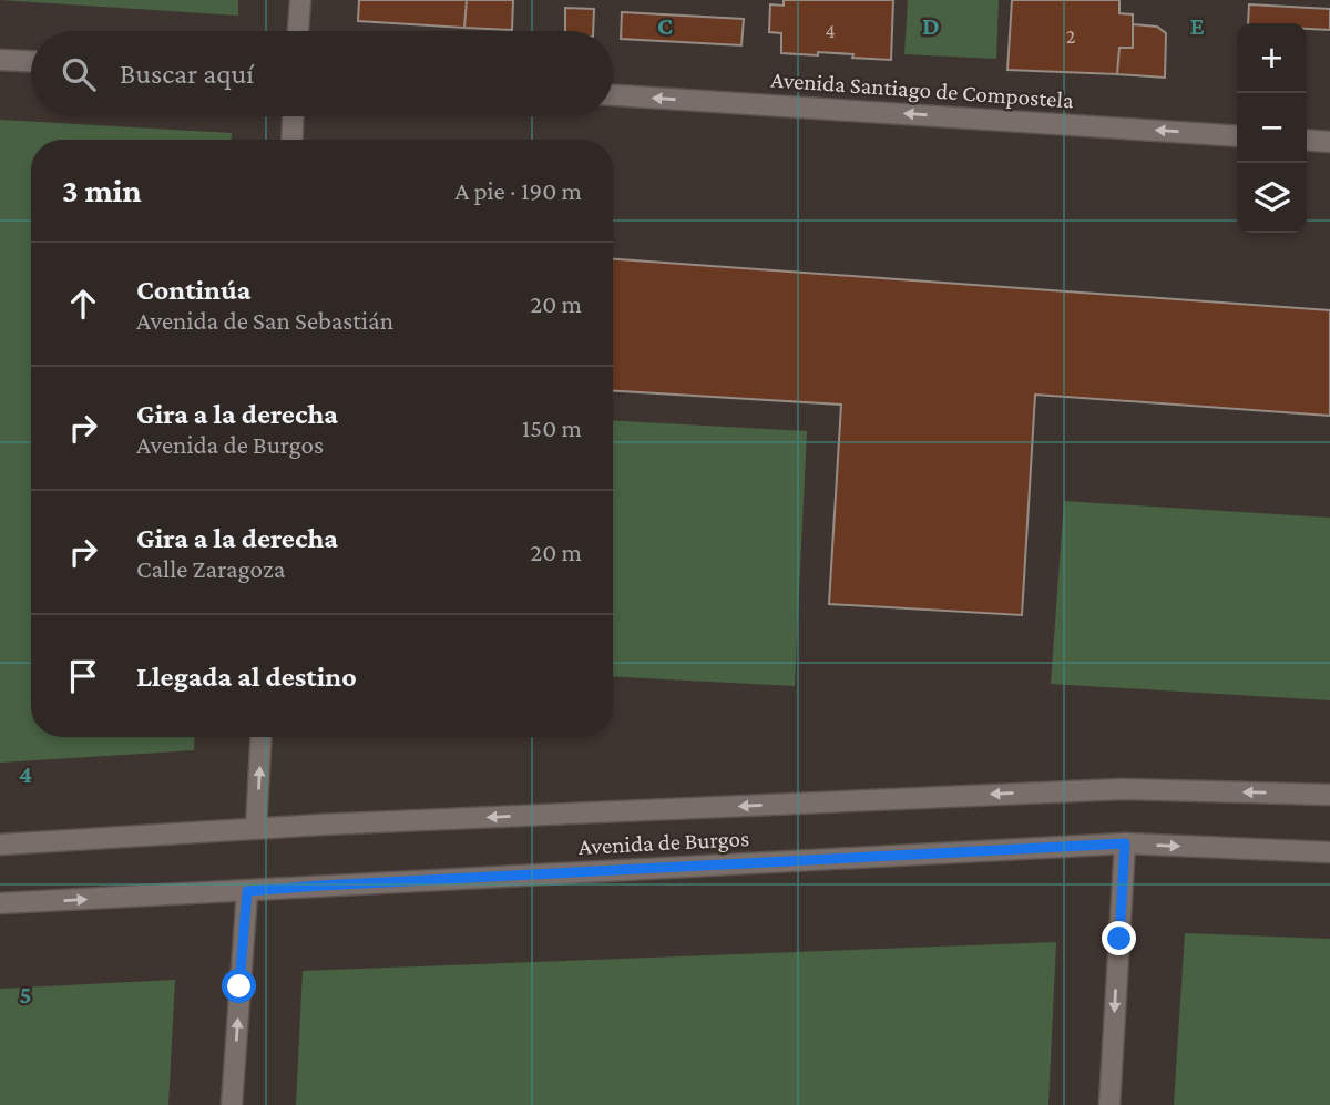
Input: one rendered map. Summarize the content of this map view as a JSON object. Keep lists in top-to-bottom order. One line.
{"streets":{"street":["Avenida Santiago de Compostela","Avenida de Burgos"]},"one_way":["Avenida Santiago de Compostela"],"house_numbers":["4","2"],"page":{"map_buttons":["+","−"],"search":"Buscar aquí","heading":["3 min","A pie · 190 m"],"list":[["Continúa","Avenida de San Sebastián","20 m"],["Gira a la derecha","Avenida de Burgos","150 m"],["Gira a la derecha","Calle Zaragoza","20 m"],"Llegada al destino"]},"grid":{"columns":["C","D","E"],"rows":["4","5"]}}
